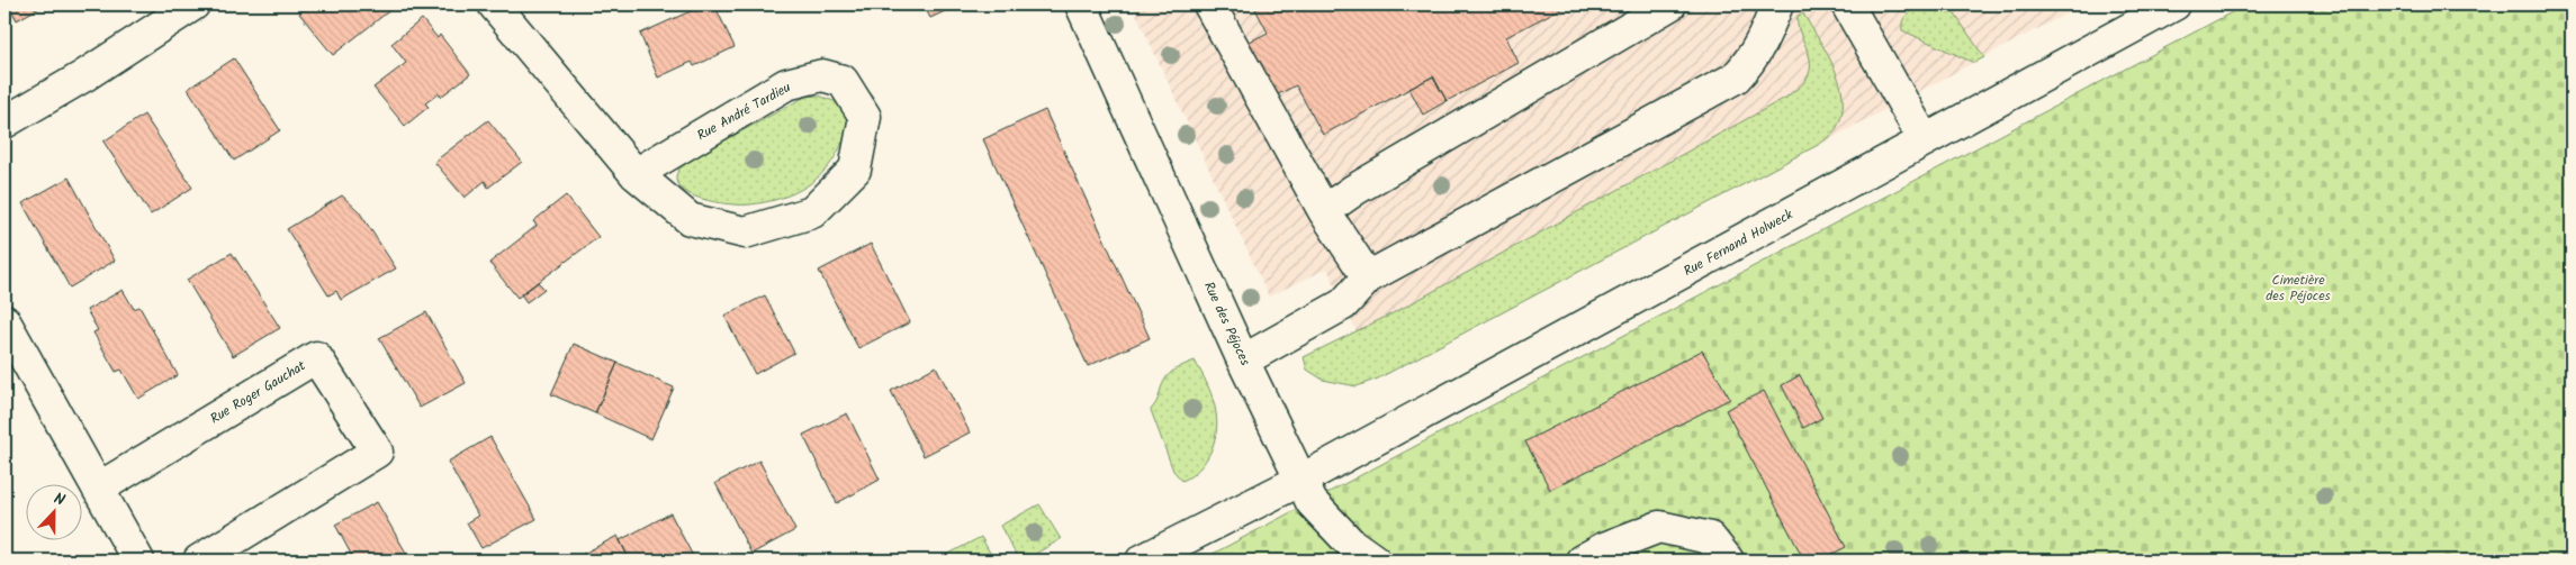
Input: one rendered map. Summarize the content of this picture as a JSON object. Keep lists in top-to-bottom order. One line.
{"streets":{"street":["Rue André Tardieu","Rue Fernand Holweck","Rue des Péjoces","Rue Roger Gauchat"]},"crossings":[["Rue Fernand Holweck","Rue des Péjoces"]],"parks":["Cimetière des Péjoces"],"north":"top"}
